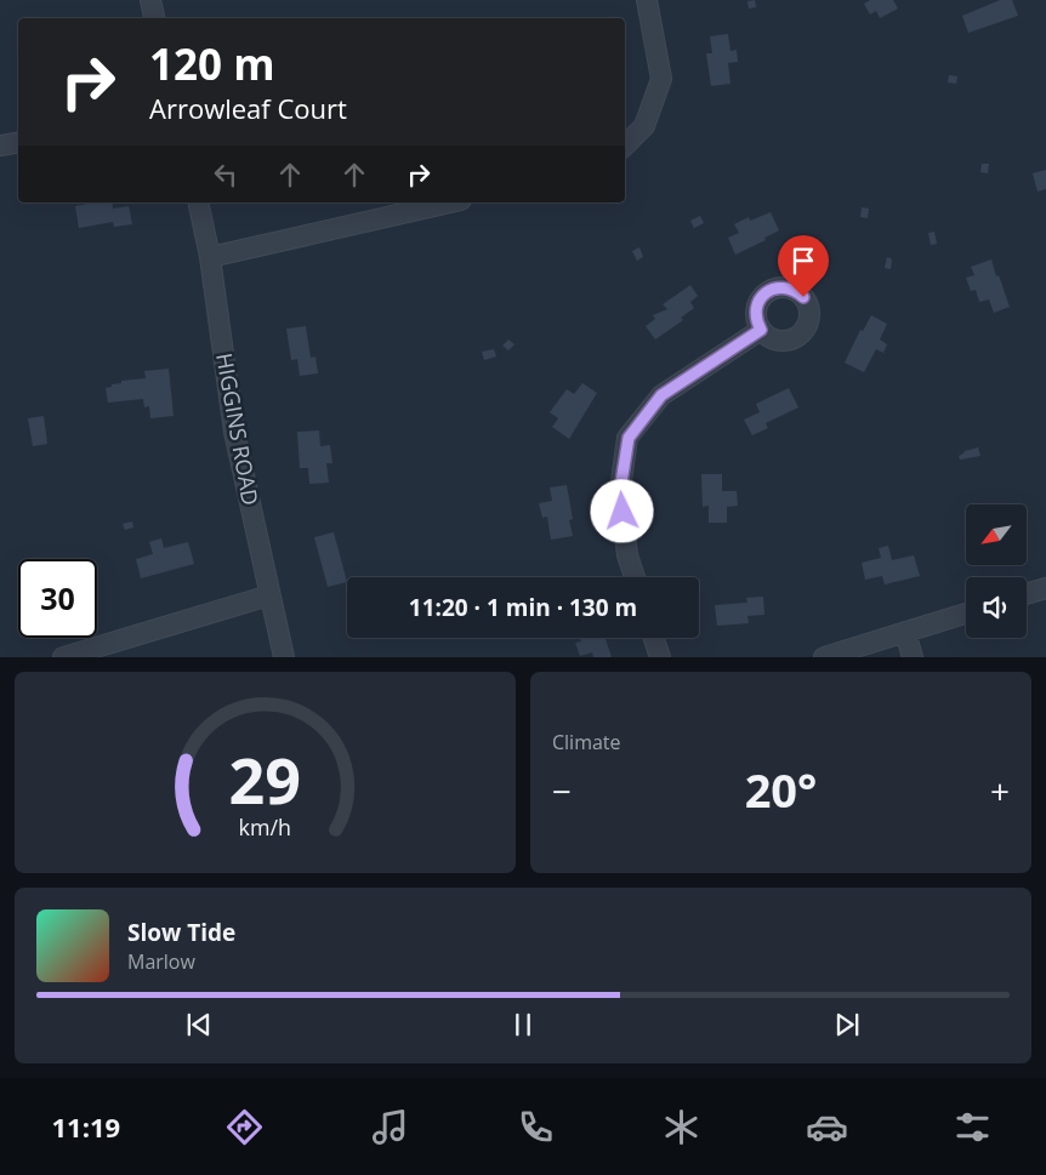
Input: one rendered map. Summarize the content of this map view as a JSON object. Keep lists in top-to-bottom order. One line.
{"streets":{"street":["HIGGINS ROAD"]},"north":"bottom left","page":{"turn":["120 m","Arrowleaf Court"],"limit":"30","trip":"11:20 · 1 min · 130 m","tile":"Climate","heat":["−","20°","+"],"song":["Slow Tide","Marlow"],"tabs":"11:19","gauge":["29","km/h"]}}
